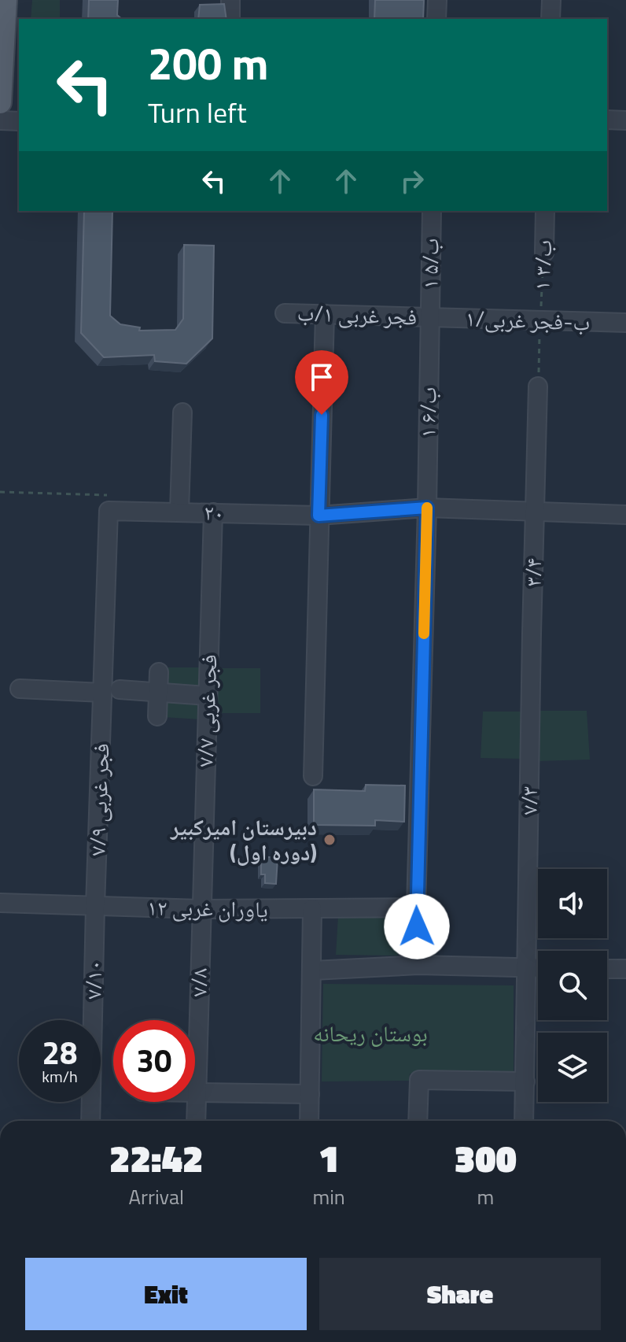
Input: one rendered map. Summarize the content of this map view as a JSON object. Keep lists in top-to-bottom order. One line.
{"streets":{"street":["۱ ب/۵","۱ ب/۳","فجر غربی ۱/ب","۱/ب-فجر غربی","۱ ب/۶","۲۰","۳/۴","۷/۷ فجر غربی","۷/۹ فجر غربی","۷/۳","۱۲ یاوران غربی","۷/۱۰","۷/۸"]},"crossings":[["۱ ب/۵","فجر غربی ۱/ب"],["۱ ب/۵","۱/ب-فجر غربی"],["۱ ب/۵","۱ ب/۶"],["۱ ب/۳","۱/ب-فجر غربی"],["۱ ب/۳","۳/۴"],["فجر غربی ۱/ب","۱/ب-فجر غربی"],["فجر غربی ۱/ب","۱ ب/۶"],["۱/ب-فجر غربی","۱ ب/۶"],["۱ ب/۶","۲۰"],["۱ ب/۶","۱۲ یاوران غربی"],["۲۰","۳/۴"],["۲۰","۷/۷ فجر غربی"],["۲۰","۷/۹ فجر غربی"],["۳/۴","۷/۳"],["۷/۷ فجر غربی","۱۲ یاوران غربی"],["۷/۷ فجر غربی","۷/۸"],["۷/۹ فجر غربی","۱۲ یاوران غربی"],["۷/۹ فجر غربی","۷/۱۰"],["۱۲ یاوران غربی","۷/۱۰"],["۱۲ یاوران غربی","۷/۸"]],"parks":["بوستان ریحانه"],"places":["دبیرستان امیرکبیر (دوره اول)"],"page":{"turn":["200 m","Turn left"],"speed":"28 km/h","limit":"30","eta":["22:42","Arrival","1","min","300","m"],"buttons":["Exit","Share"]}}
